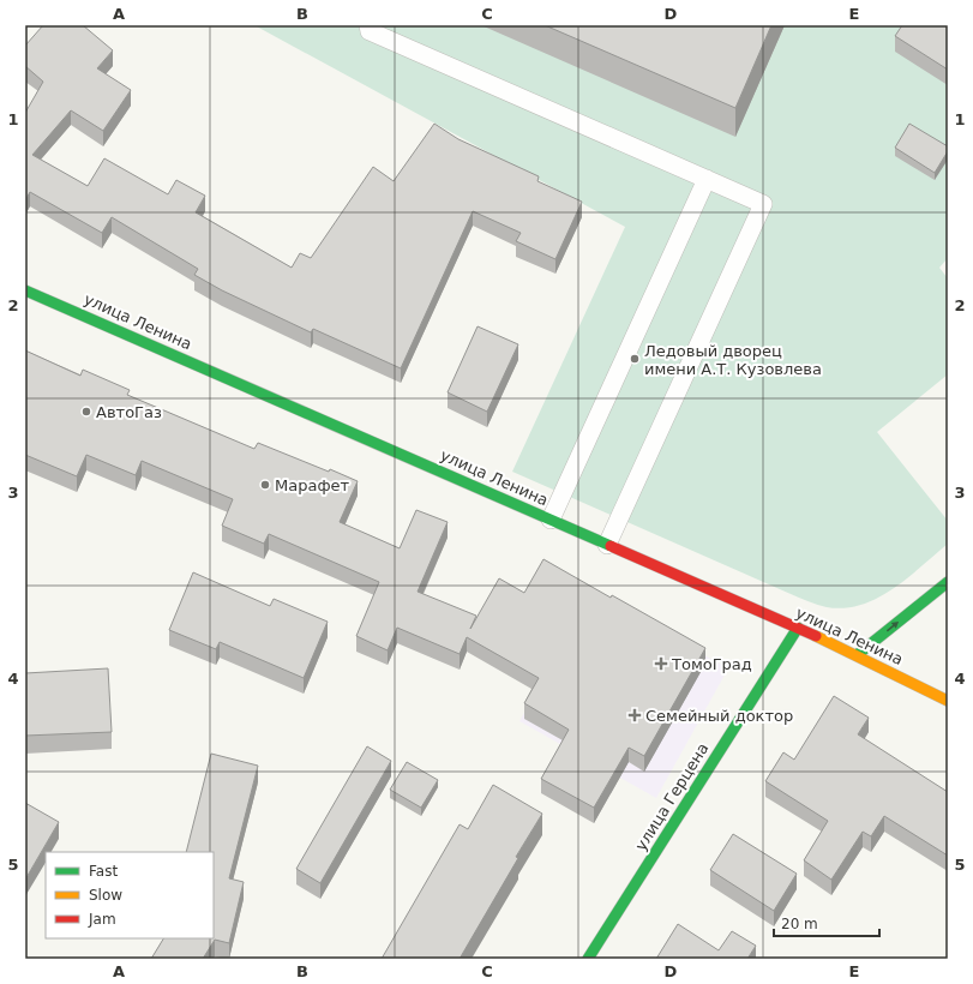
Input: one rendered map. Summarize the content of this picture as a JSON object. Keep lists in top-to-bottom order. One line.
{"streets":{"main road":["улица Ленина","улица Герцена"]},"crossings":[["улица Ленина","улица Герцена"]],"places":{"other":["Ледовый дворец имени А.Т. Кузовлева","АвтоГаз","Марафет"],"health":["ТомоГрад","Семейный доктор"]},"legend":["Fast","Slow","Jam"],"scale_bar":"20 m","grid":{"columns":["A","B","C","D","E"],"rows":["1","2","3","4","5"]}}
